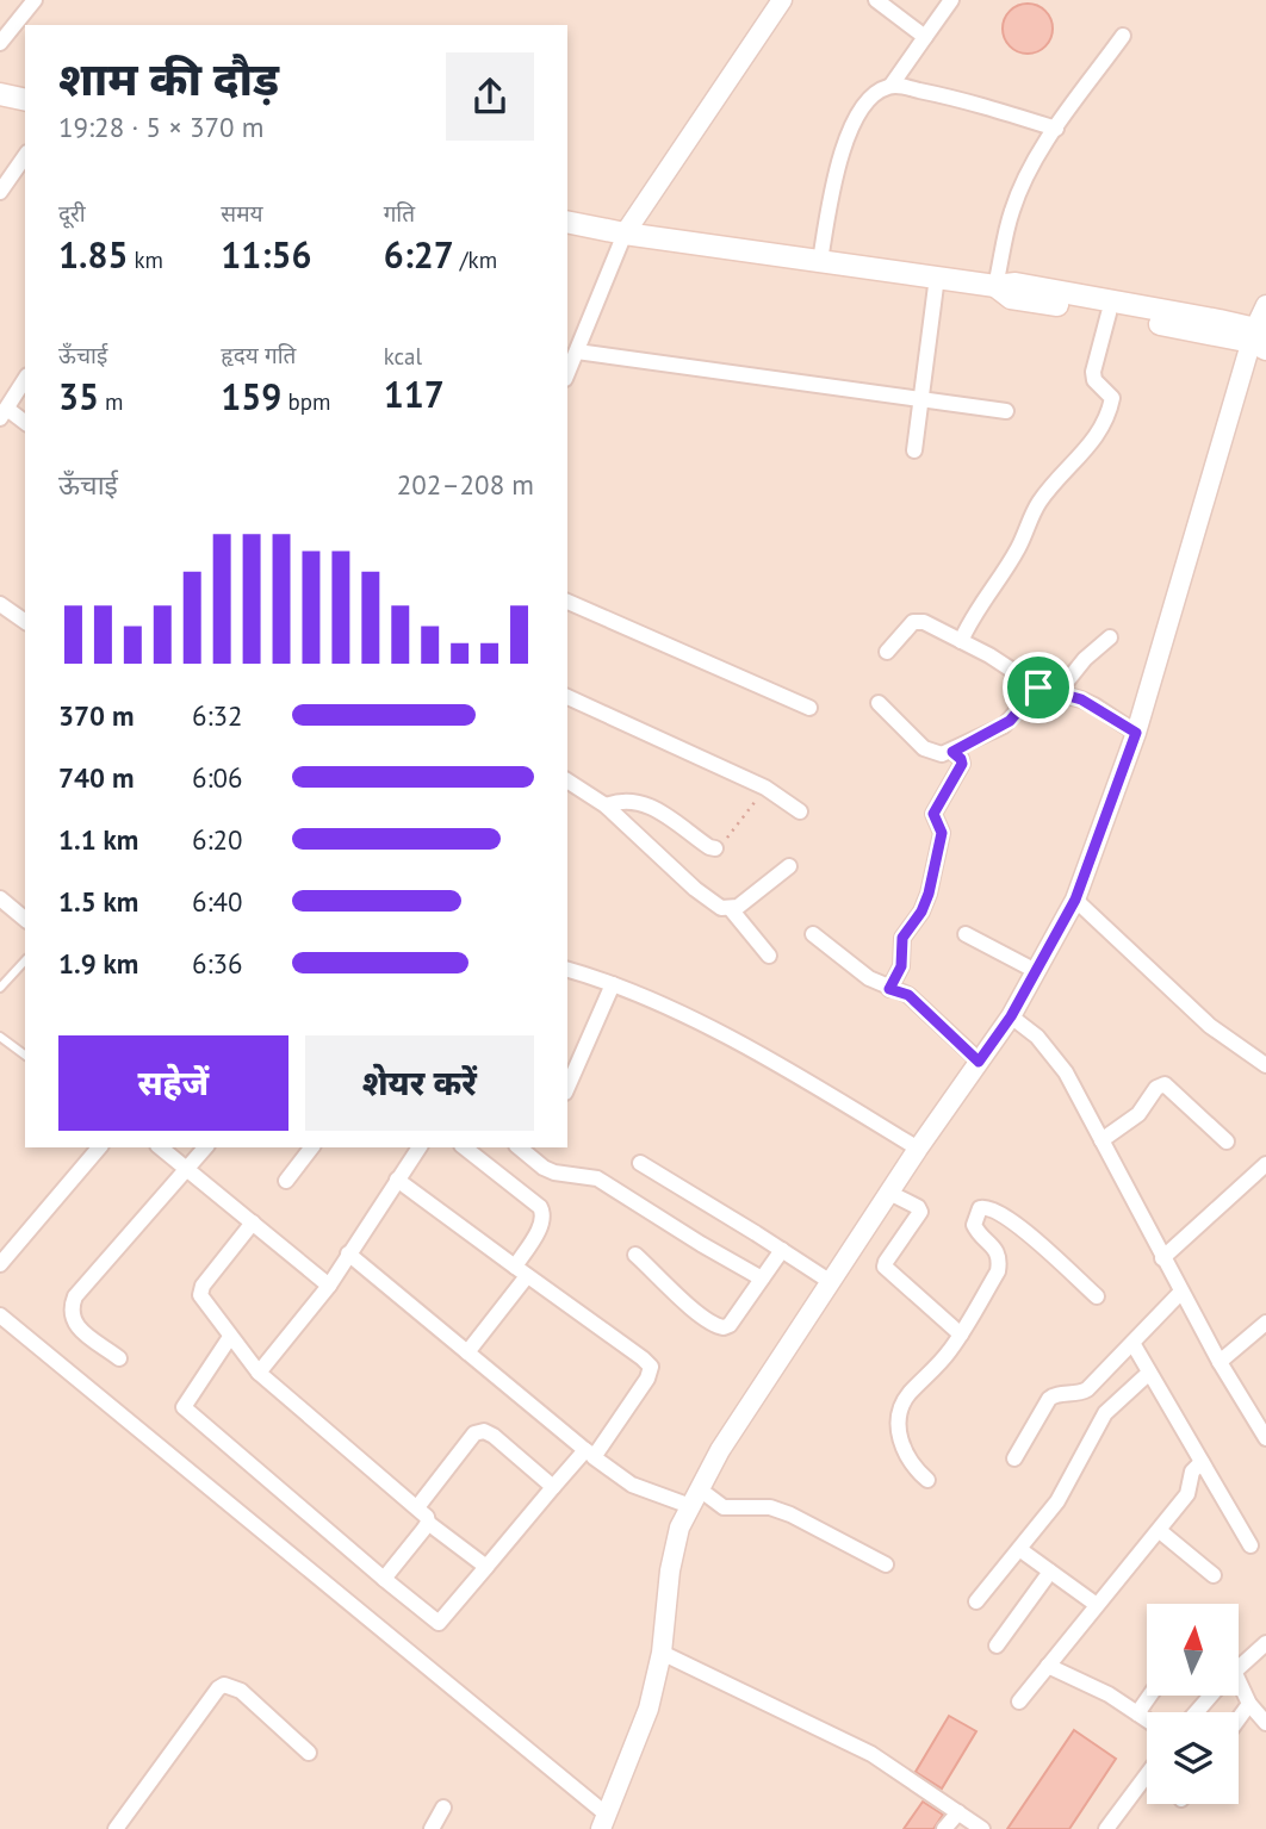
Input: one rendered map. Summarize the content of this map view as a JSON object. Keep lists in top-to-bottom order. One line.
{"north":"top","page":{"heading":["शाम की दौड़","19:28 · 5 × 370 m"],"stats":[["दूरी","1.85 km"],["समय","11:56"],["गति","6:27 /km"],["ऊँचाई","35 m"],["हृदय गति","159 bpm"],["kcal","117"]],"chart":["ऊँचाई","202–208 m"],"list":[{"name":"370 m","note":"6:32"},{"name":"740 m","note":"6:06"},{"name":"1.1 km","note":"6:20"},{"name":"1.5 km","note":"6:40"},{"name":"1.9 km","note":"6:36"}],"buttons":["सहेजें","शेयर करें"]}}
